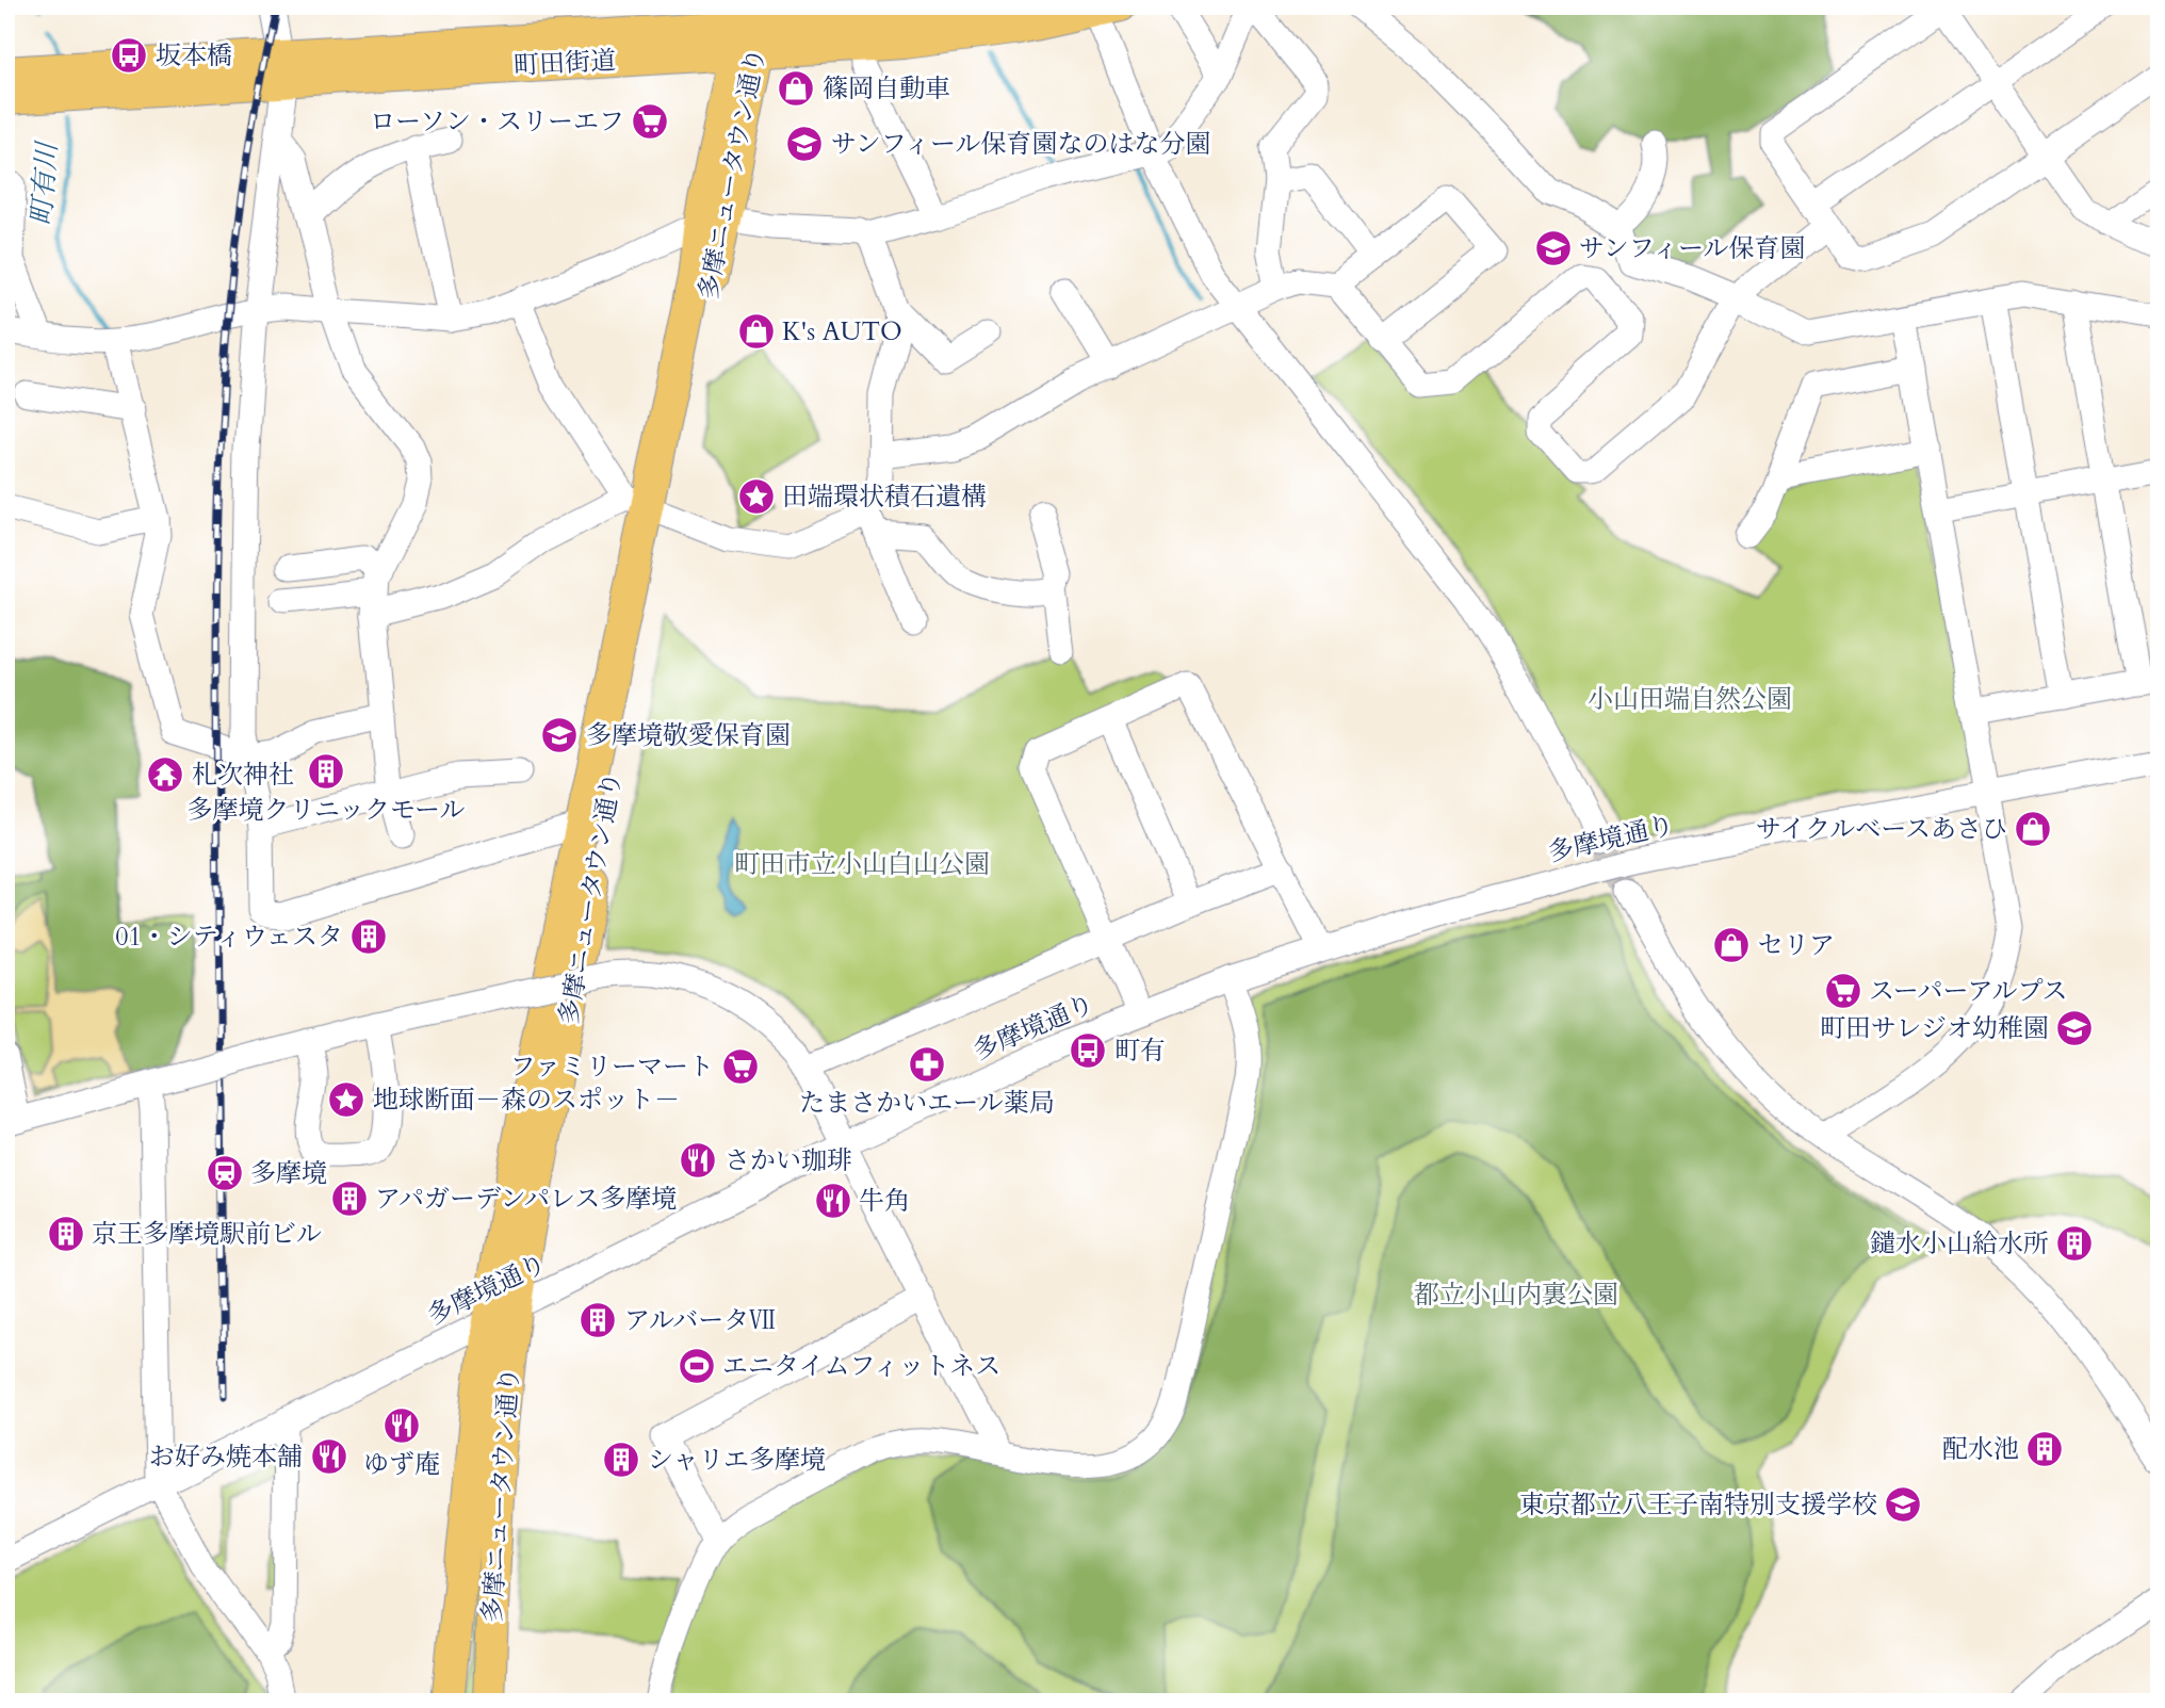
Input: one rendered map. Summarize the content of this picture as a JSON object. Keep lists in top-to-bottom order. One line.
{"streets":{"main road":["町田街道","多摩ニュータウン通り"],"street":["多摩境通り"]},"crossings":[["町田街道","多摩ニュータウン通り"],["多摩ニュータウン通り","多摩境通り"]],"water":["町有川"],"parks":["小山田端自然公園","町田市立小山白山公園","都立小山内裏公園"],"places":{"bus stop":["坂本橋","町有"],"shop":["篠岡自動車","K's AUTO","サイクルベースあさひ","セリア"],"supermarket":["ローソン・スリーエフ","スーパーアルプス","ファミリーマート"],"school or university":["サンフィール保育園なのはな分園","サンフィール保育園","多摩境敬愛保育園","町田サレジオ幼稚園","東京都立八王子南特別支援学校"],"place":["田端環状積石遺構","地球断面－森のスポット－"],"building":["多摩境クリニックモール","01・シティウェスタ","アパガーデンパレス多摩境","京王多摩境駅前ビル","鑓水小山給水所","アルバータⅦ","配水池","シャリエ多摩境"],"temple":["札次神社"],"pharmacy":["たまさかいエール薬局"],"restaurant":["さかい珈琲","牛角","ゆず庵","お好み焼本舗"],"station":["多摩境"],"sports":["エニタイムフィットネス"]}}
